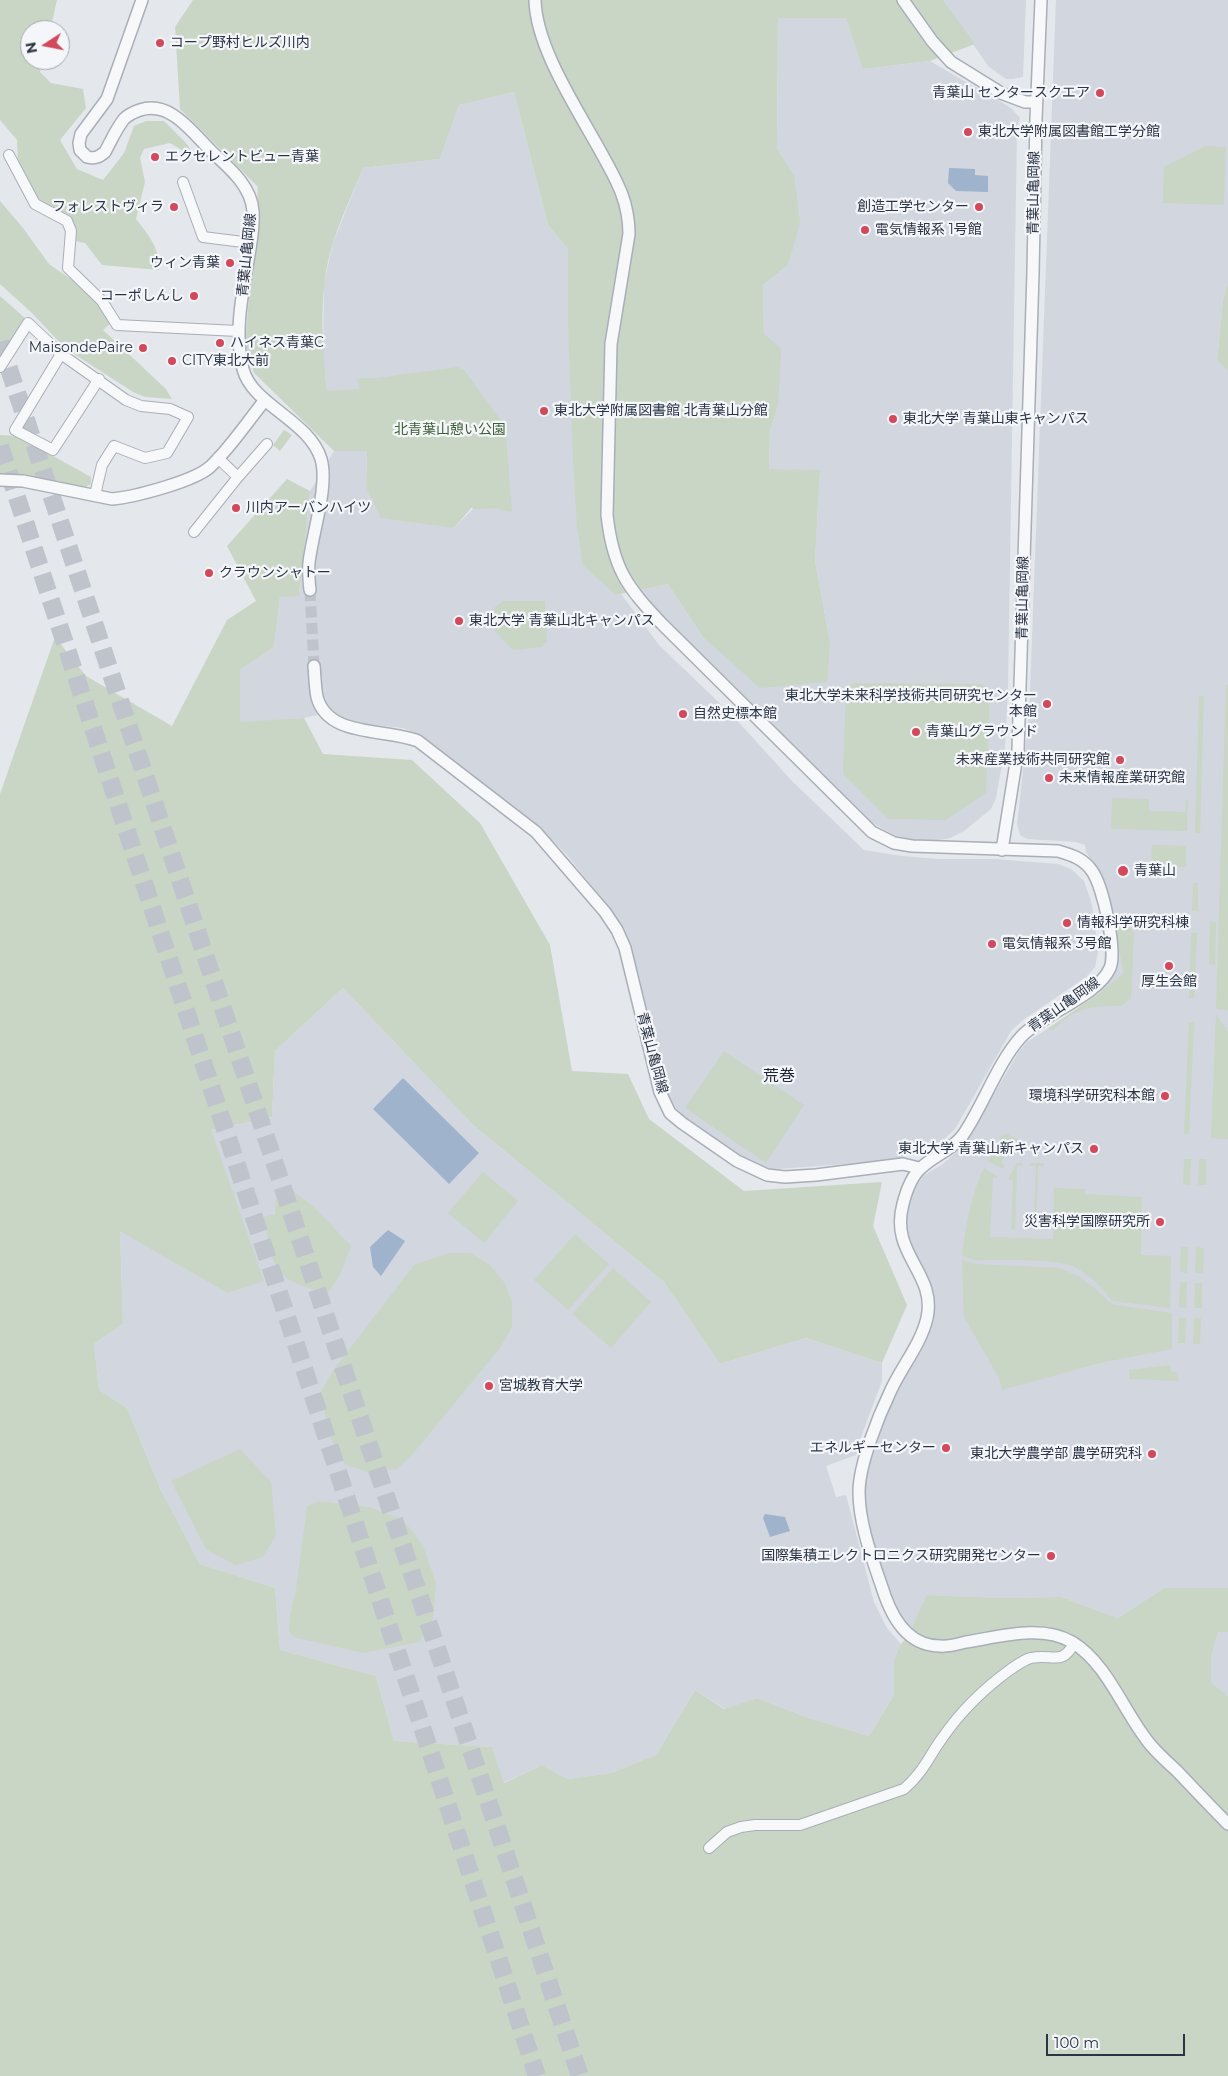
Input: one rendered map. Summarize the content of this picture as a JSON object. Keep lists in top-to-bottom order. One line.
{"streets":{"street":["青葉山亀岡線"]},"districts":["荒巻"],"parks":["北青葉山憩い公園"],"places":["コープ野村ヒルズ川内","青葉山 センタースクエア","東北大学附属図書館工学分館","エクセレントビュー青葉","フォレストヴィラ","創造工学センター","電気情報系 1号館","ウィン青葉","コーポしんし","ハイネス青葉C","MaisondePaire","CITY東北大前","東北大学附属図書館 北青葉山分館","東北大学 青葉山東キャンパス","川内アーバンハイツ","クラウンシャトー","東北大学 青葉山北キャンパス","東北大学未来科学技術共同研究センター 本館","自然史標本館","青葉山グラウンド","未来産業技術共同研究館","未来情報産業研究館","青葉山","情報科学研究科棟","電気情報系 3号館","厚生会館","環境科学研究科本館","東北大学 青葉山新キャンパス","災害科学国際研究所","宮城教育大学","エネルギーセンター","東北大学農学部 農学研究科","国際集積エレクトロニクス研究開発センター"],"scale_bar":"100 m","north":"left"}
